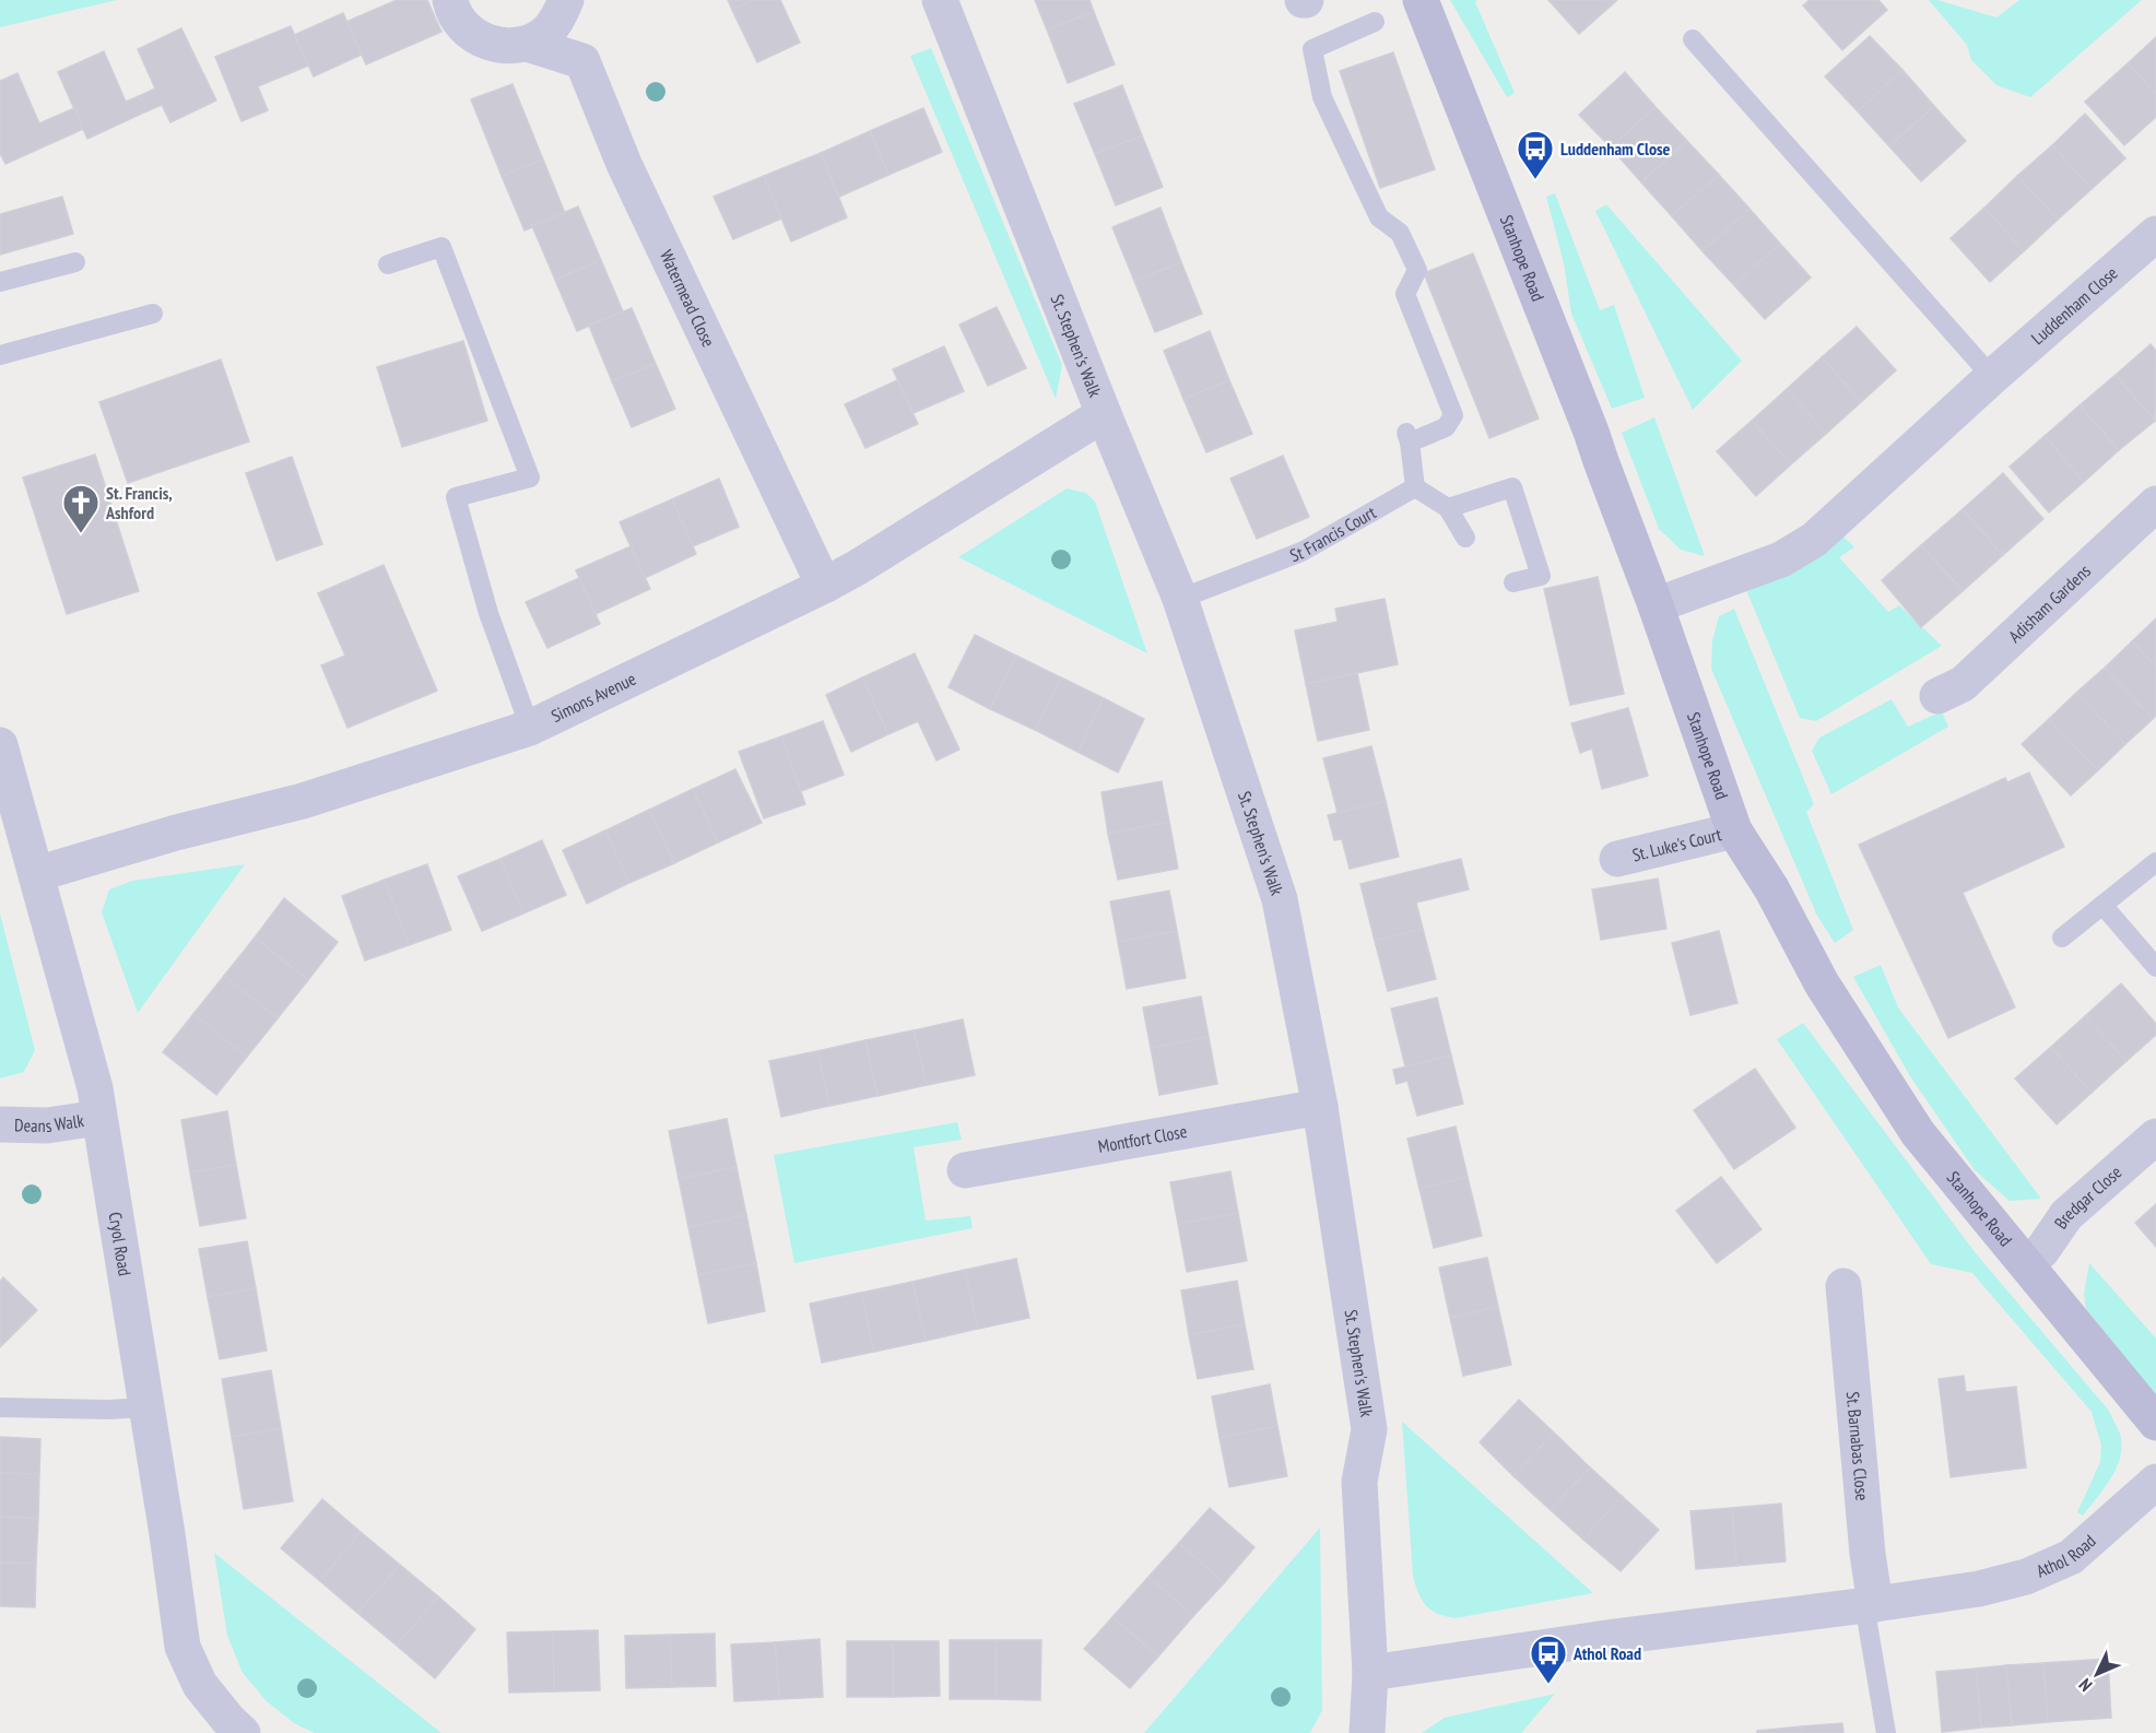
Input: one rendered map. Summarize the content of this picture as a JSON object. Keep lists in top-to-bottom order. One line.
{"streets":{"street":["Stanhope Road","Watermead Close","Luddenham Close","St. Stephen's Walk","Adisham Gardens","Simons Avenue","St. Luke's Court","Deans Walk","Montfort Close","Bredgar Close","Cryol Road","St. Barnabas Close","Athol Road"],"lane":["St Francis Court"]},"crossings":[["Stanhope Road","Luddenham Close"],["Stanhope Road","St. Luke's Court"],["Stanhope Road","Bredgar Close"],["Watermead Close","Simons Avenue"],["St. Stephen's Walk","St Francis Court"],["St. Stephen's Walk","Simons Avenue"],["St. Stephen's Walk","Montfort Close"],["St. Stephen's Walk","Athol Road"],["Simons Avenue","Cryol Road"],["Deans Walk","Cryol Road"],["St. Barnabas Close","Athol Road"]],"places":{"bus stop":["Luddenham Close","Athol Road"],"church":["St. Francis, Ashford"]},"north":"bottom left"}
